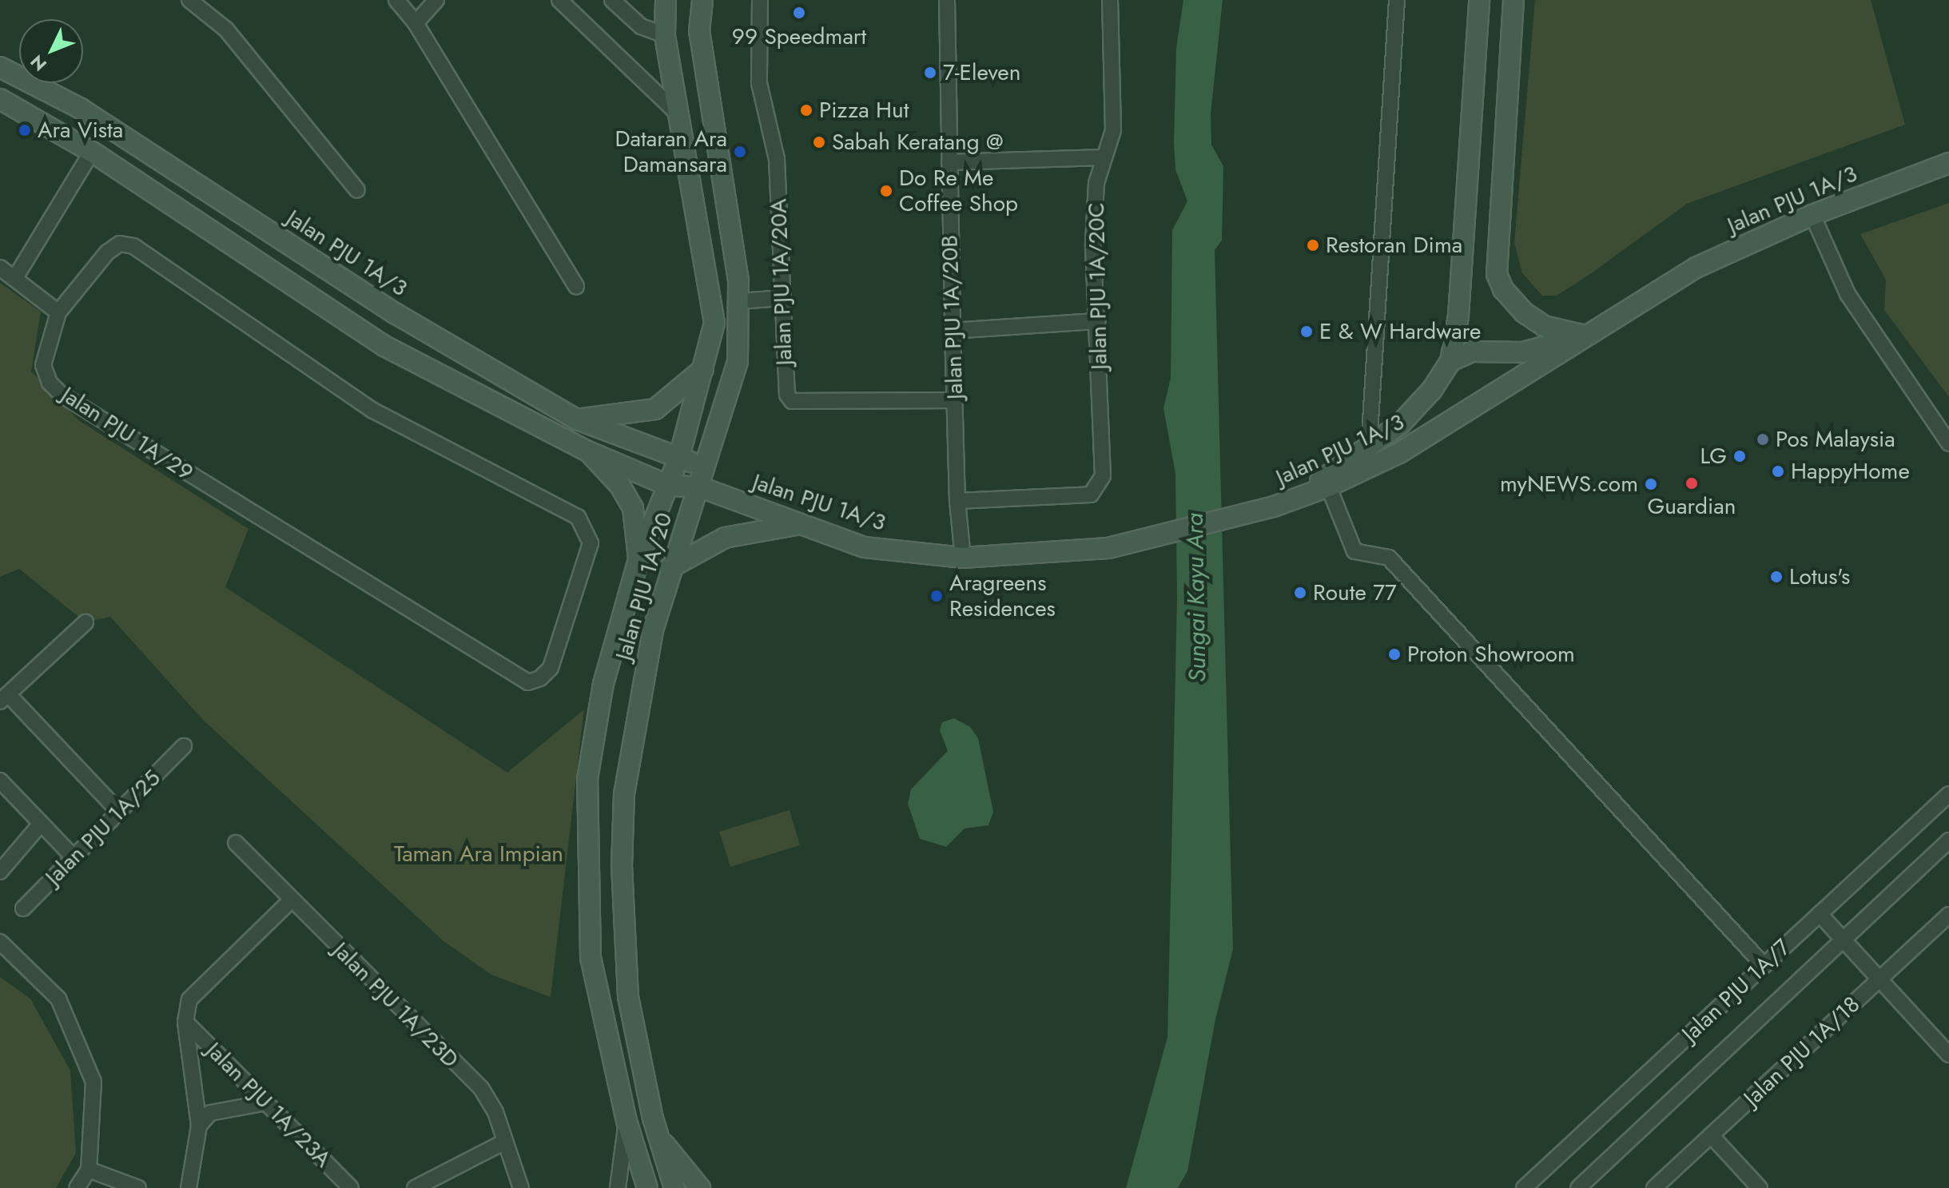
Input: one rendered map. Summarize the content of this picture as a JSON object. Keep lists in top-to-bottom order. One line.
{"streets":{"street":["Jalan PJU 1A/3","Jalan PJU 1A/20A","Jalan PJU 1A/20C","Jalan PJU 1A/20B","Jalan PJU 1A/29","Jalan PJU 1A/20","Jalan PJU 1A/25","Jalan PJU 1A/7","Jalan PJU 1A/23D","Jalan PJU 1A/18","Jalan PJU 1A/23A"]},"crossings":[["Jalan PJU 1A/3","Jalan PJU 1A/20B"],["Jalan PJU 1A/3","Jalan PJU 1A/20"],["Jalan PJU 1A/20A","Jalan PJU 1A/20B"],["Jalan PJU 1A/20C","Jalan PJU 1A/20B"]],"water":["Sungai Kayu Ara"],"parks":["Taman Ara Impian"],"places":["99 Speedmart","7-Eleven","Pizza Hut","Ara Vista","Sabah Keratang @","Dataran Ara Damansara","Do Re Me Coffee Shop","Restoran Dima","E & W Hardware","Pos Malaysia","LG","HappyHome","Guardian","myNEWS.com","Lotus's","Route 77","Aragreens Residences","Proton Showroom"],"north":"bottom left"}
